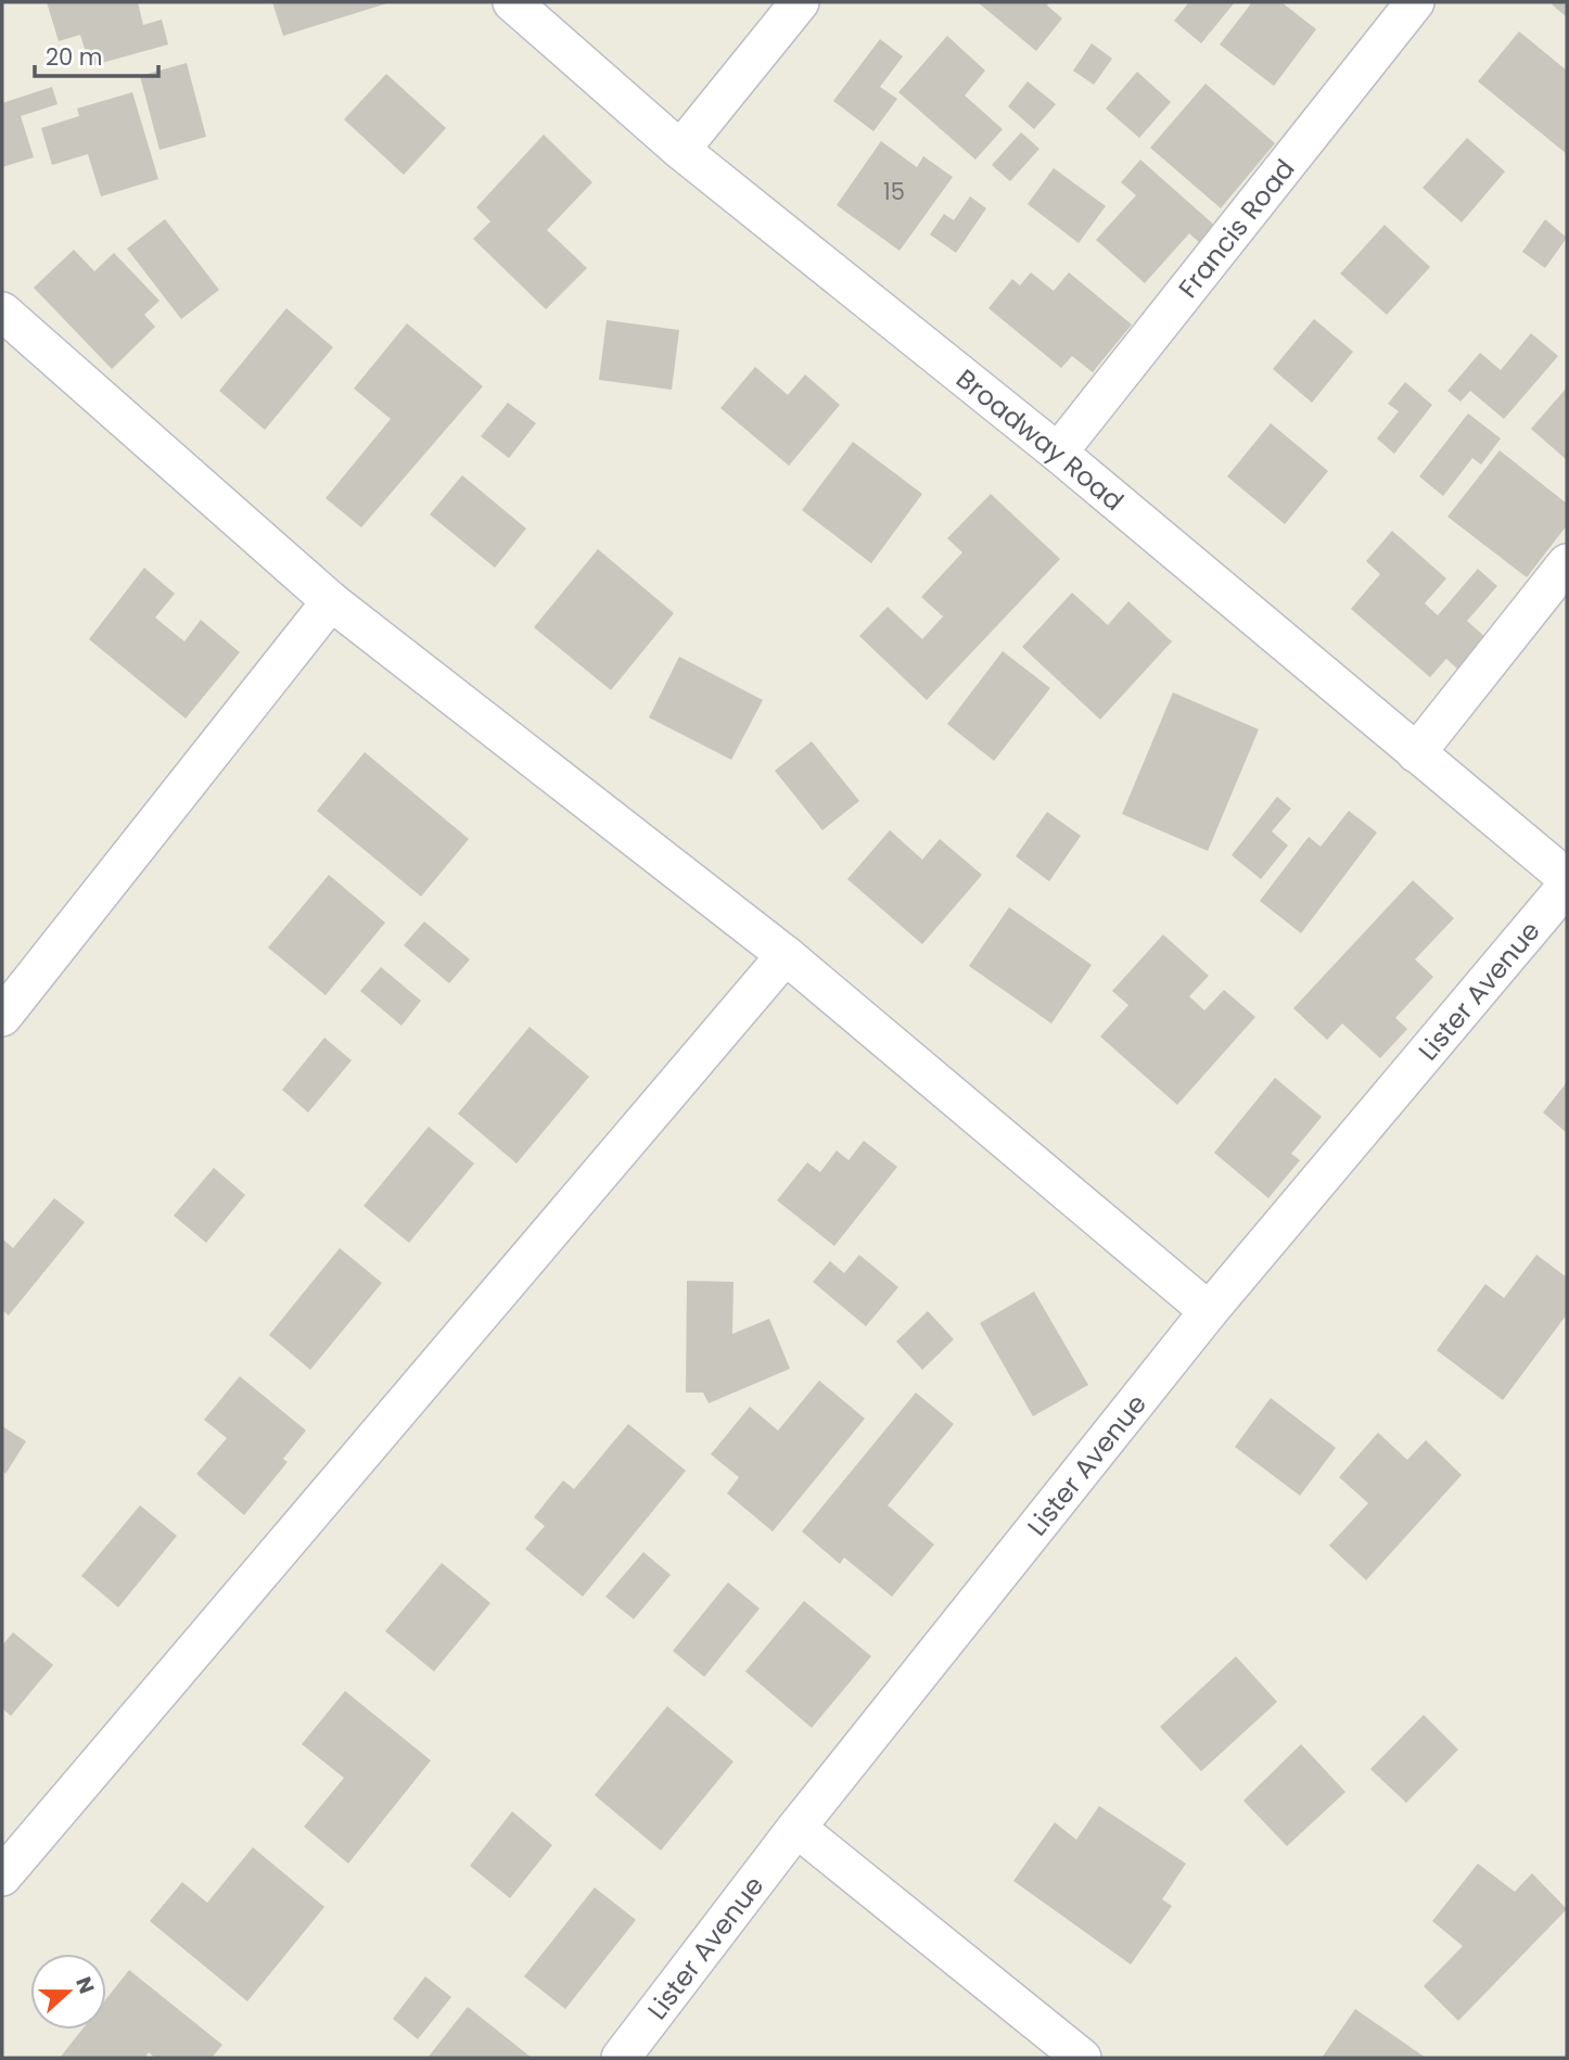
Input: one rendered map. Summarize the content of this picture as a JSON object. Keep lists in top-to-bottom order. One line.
{"streets":{"street":["Francis Road","Broadway Road","Lister Avenue"]},"crossings":[["Francis Road","Broadway Road"]],"house_numbers":["15"],"scale_bar":"20 m","north":"right"}
